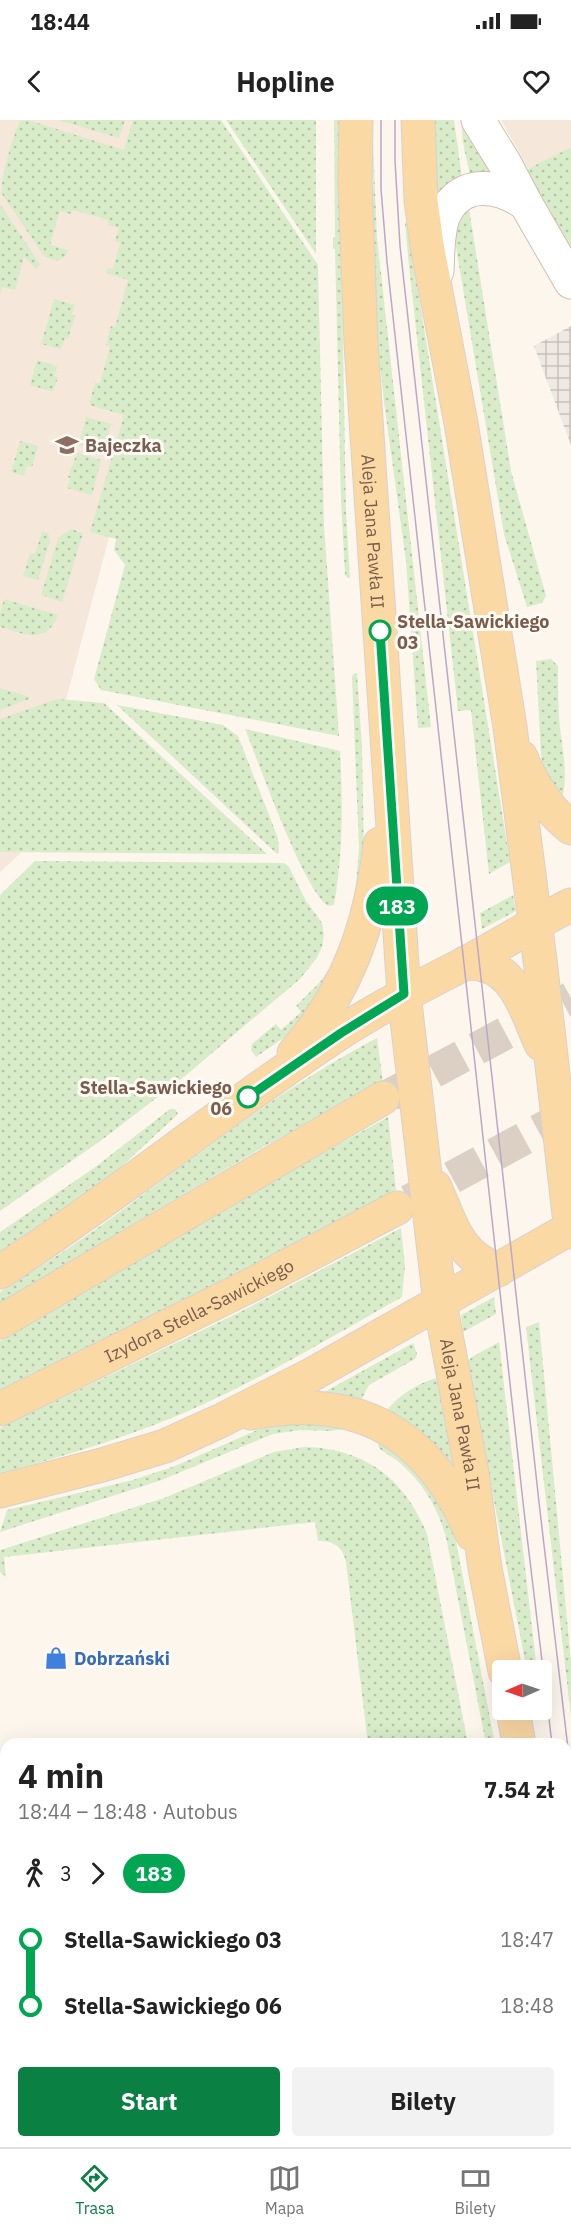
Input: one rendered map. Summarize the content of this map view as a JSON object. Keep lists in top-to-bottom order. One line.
{"streets":{"main road":["Aleja Jana Pawła II","Izydora Stella-Sawickiego"]},"places":{"school or university":["Bajeczka"],"other":["Stella-Sawickiego 03","Stella-Sawickiego 06"],"shop":["Dobrzański"]},"lines":["bus line 183"],"north":"left","page":{"status":"18:44","header":"Hopline","on_map":"183","heading":["4 min","18:44 – 18:48 · Autobus","7.54 zł"],"legs":["3","183"],"list":[{"name":"Stella-Sawickiego 03","value":"18:47"},{"name":"Stella-Sawickiego 06","value":"18:48"}],"buttons":["Start","Bilety"],"tabs":["Trasa","Mapa","Bilety"]}}
